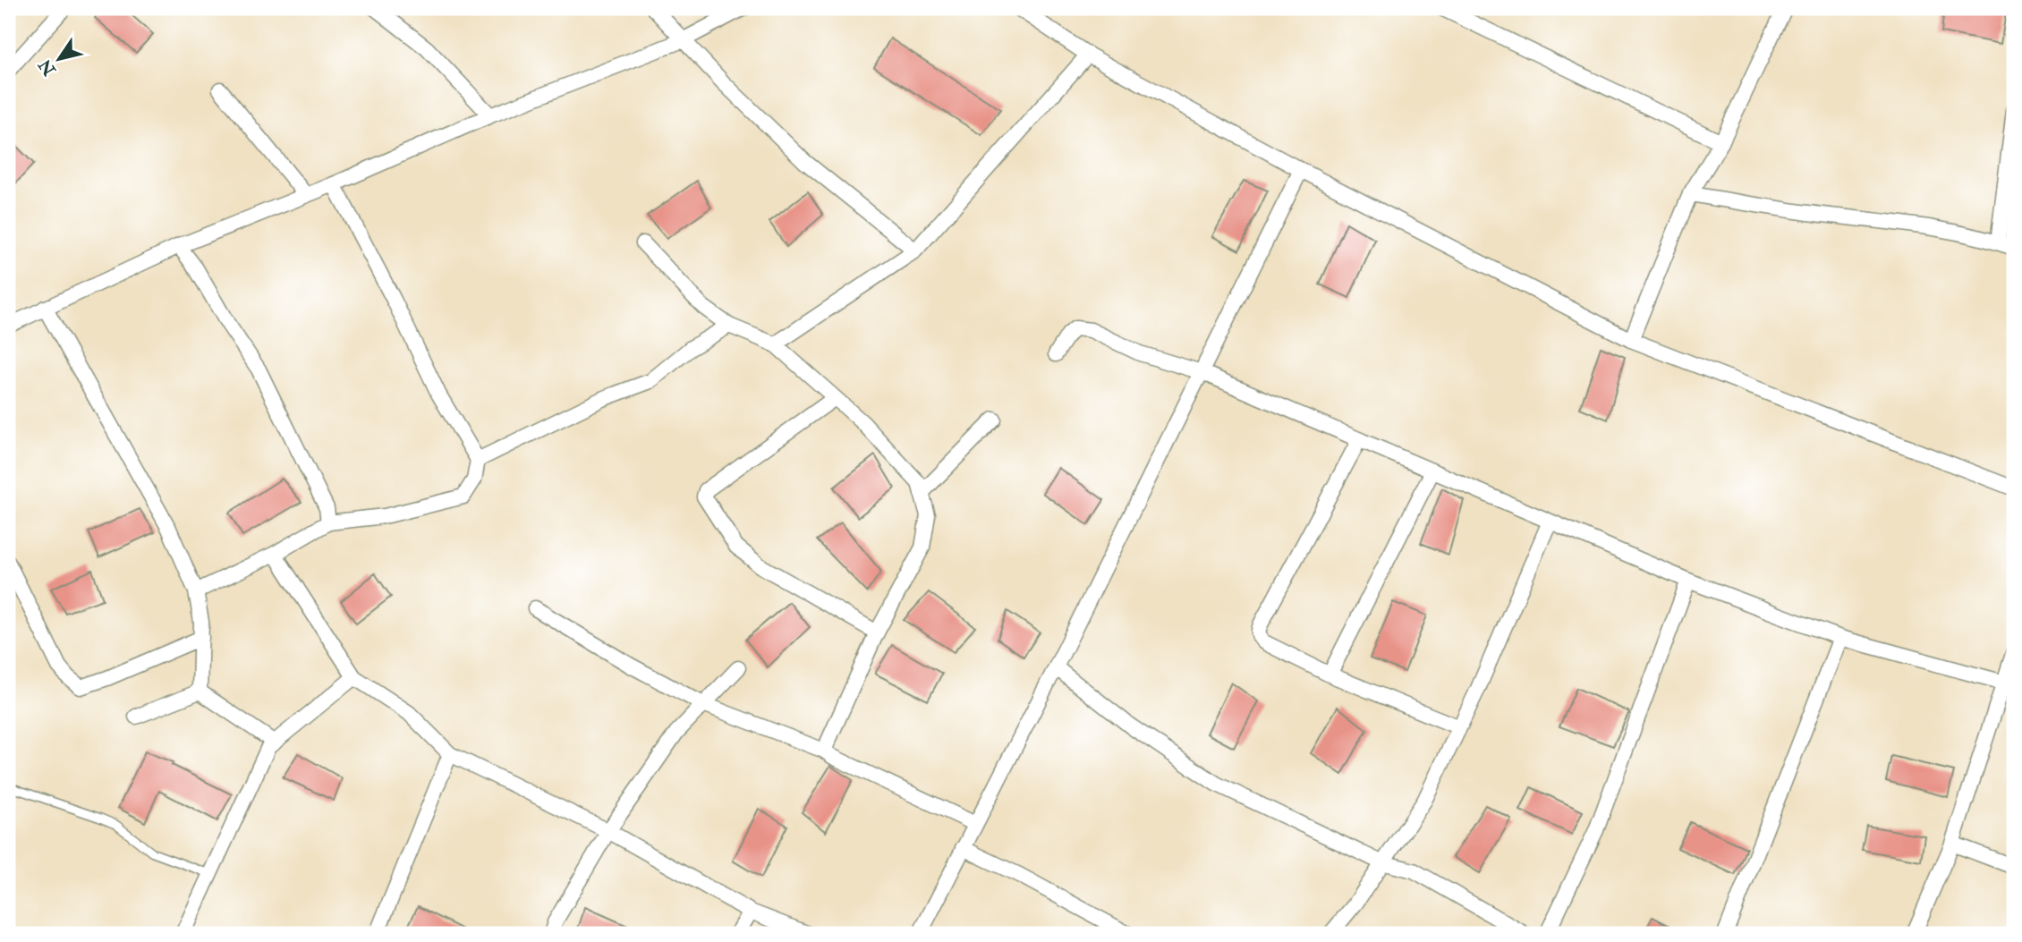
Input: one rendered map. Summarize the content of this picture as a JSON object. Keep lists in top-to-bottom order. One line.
{"north":"bottom left"}
